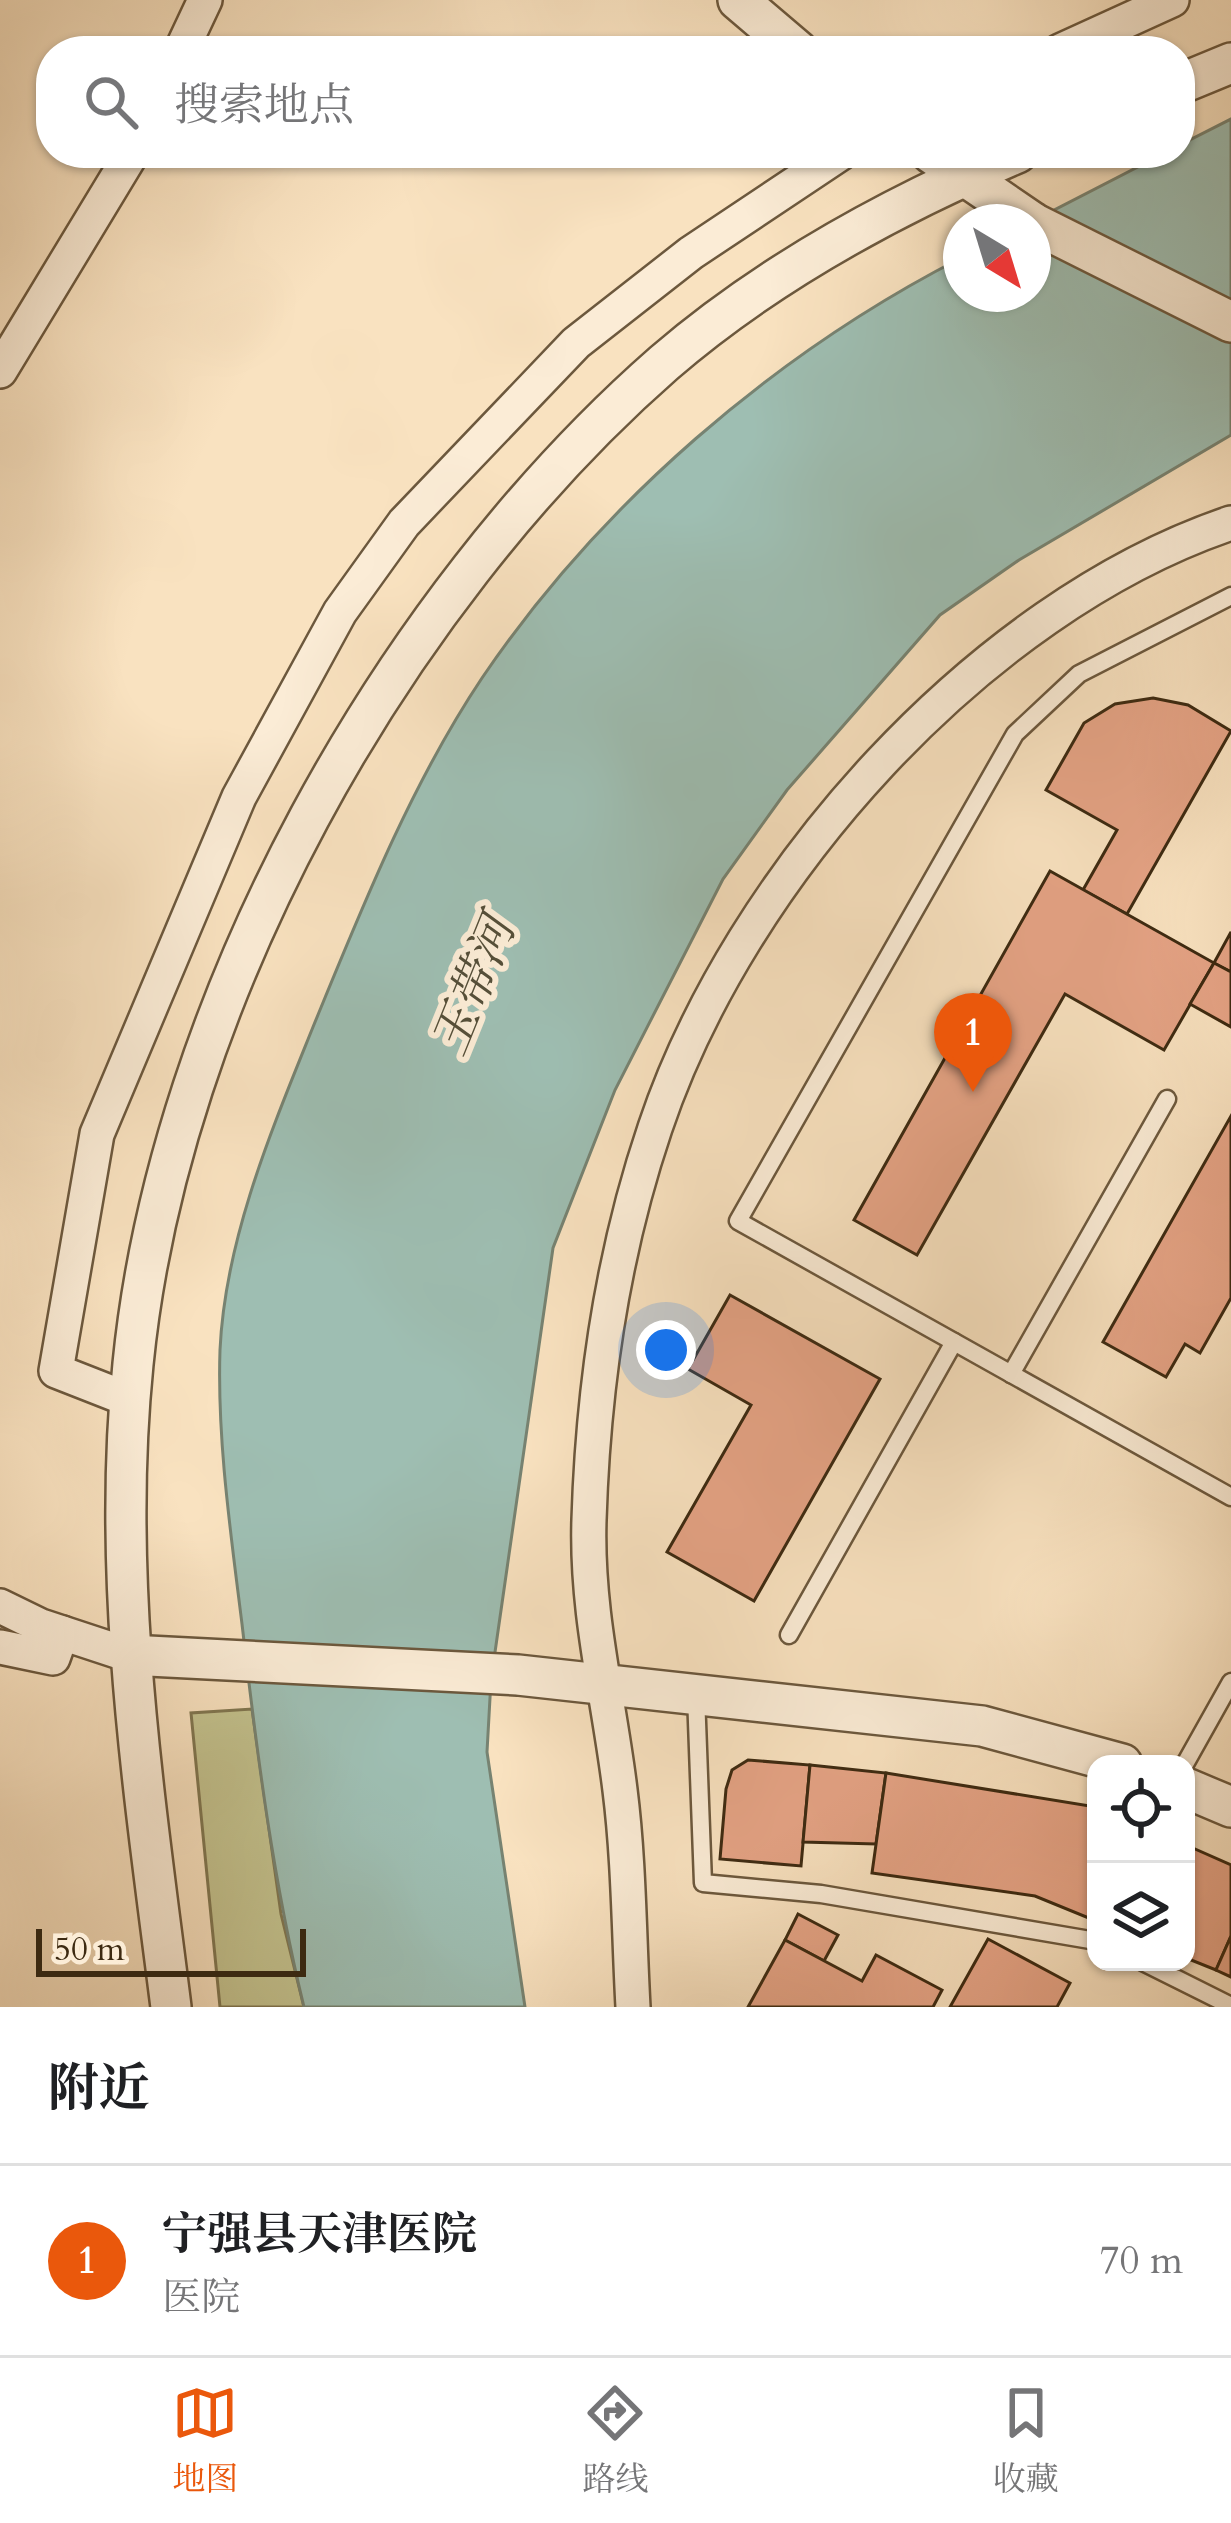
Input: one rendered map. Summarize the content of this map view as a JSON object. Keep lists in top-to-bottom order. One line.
{"water":["玉带河"],"scale_bar":"50 m","north":"bottom right","page":{"search":"搜索地点","pins":"1","scale":"50 m","heading":"附近","list":[{"mark":"1","name":"宁强县天津医院","note":"医院","value":"70 m"}],"nav":["地图","路线","收藏"]}}
